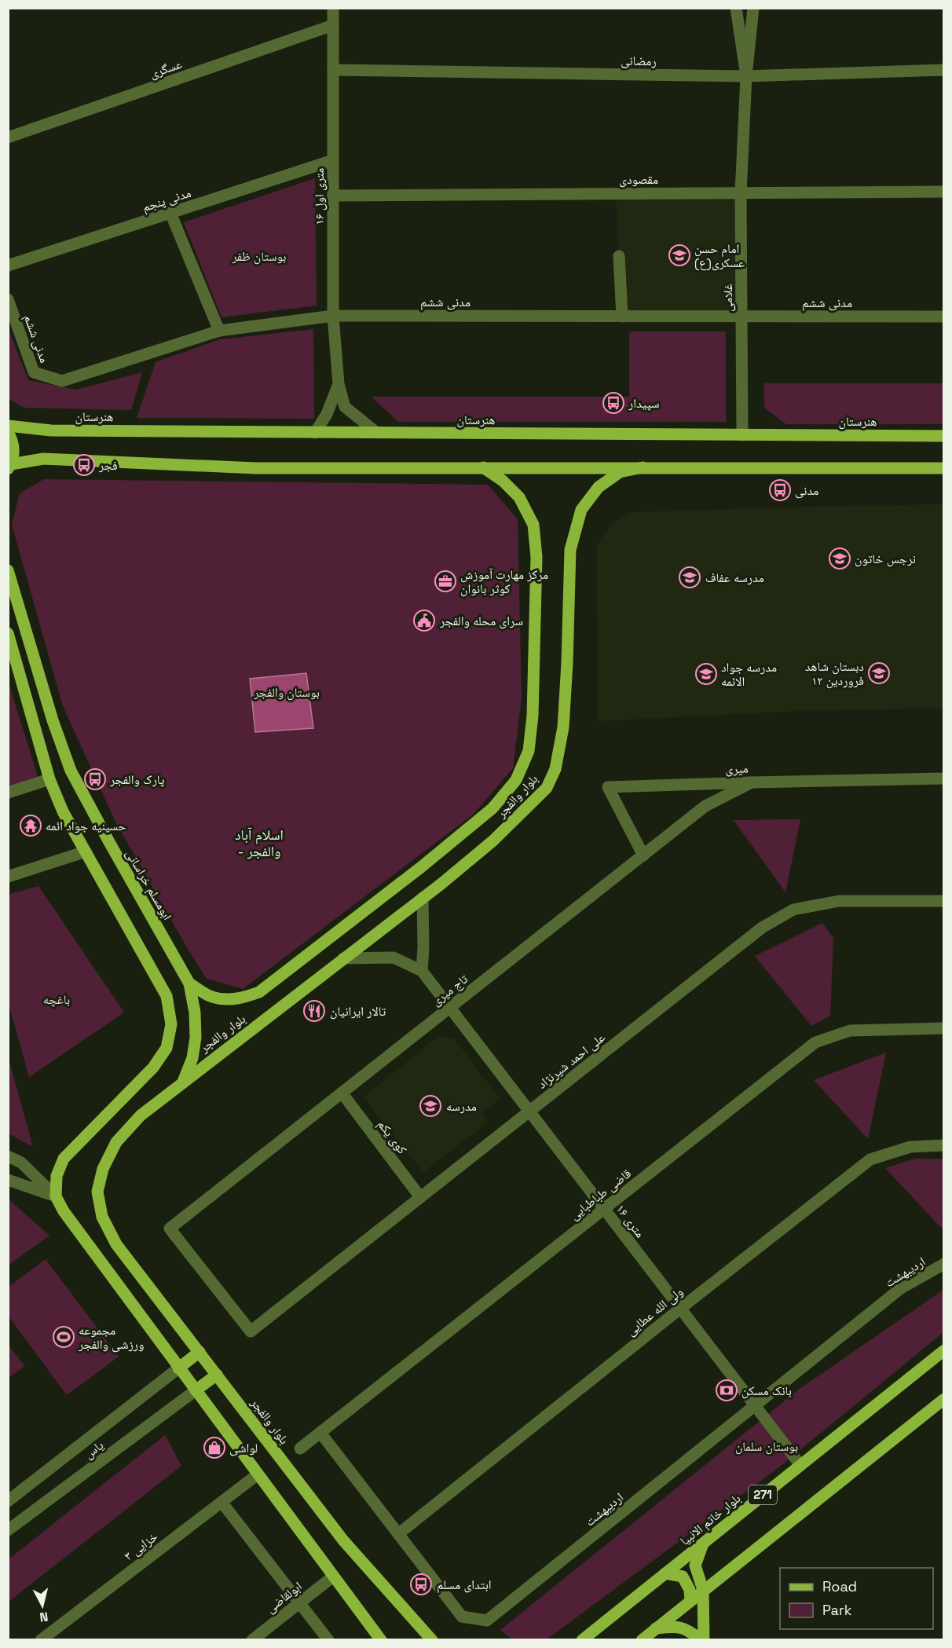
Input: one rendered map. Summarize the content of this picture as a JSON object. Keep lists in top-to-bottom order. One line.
{"streets":{"main road":["هنرستان","بلوار والفجر","ابومسلم خراسانی","271","بلوار خاتم الانبیا"],"street":["رمضانی","عسگری","مقصودی","۱۶ متری اول","مدنی پنجم","غلامی","مدنی ششم","میری","تاج میری","علی احمد شیرنژاد","کوی یکم","قاضی طباطبایی","۱۶ متری","اردیبهشت","ولی الله عطایی","یاس","خزایی ۳","ابولقاضی"]},"crossings":[["رمضانی","۱۶ متری اول"],["رمضانی","غلامی"],["عسگری","۱۶ متری اول"],["مقصودی","۱۶ متری اول"],["مقصودی","غلامی"],["۱۶ متری اول","مدنی پنجم"],["۱۶ متری اول","مدنی ششم"],["۱۶ متری اول","هنرستان"],["غلامی","مدنی ششم"],["غلامی","هنرستان"],["میری","تاج میری"],["بلوار والفجر","ابومسلم خراسانی"],["تاج میری","علی احمد شیرنژاد"],["تاج میری","کوی یکم"],["تاج میری","۱۶ متری"],["علی احمد شیرنژاد","کوی یکم"],["علی احمد شیرنژاد","۱۶ متری"],["قاضی طباطبایی","۱۶ متری"],["قاضی طباطبایی","اردیبهشت"],["۱۶ متری","اردیبهشت"],["۱۶ متری","ولی الله عطایی"],["۱۶ متری","بلوار خاتم الانبیا"],["اردیبهشت","ولی الله عطایی"]],"districts":["اسلام آباد - والفجر"],"parks":["بوستان ظفر","بوستان والفجر","باغچه","بوستان سلمان"],"places":{"school or university":["امام حسن عسکری(ع)","نرجس خاتون","مدرسه عفاف","دبستان شاهد ۱۲ فروردین","مدرسه جواد الائمه","مدرسه"],"bus stop":["سپیدار","فجر","مدنی","پارک والفجر","ابتدای مسلم"],"office":["مرکز مهارت آموزش کوثر بانوان"],"public building":["سرای محله والفجر"],"temple":["حسینیه جواد ائمه"],"restaurant":["تالار ایرانیان"],"sports":["مجموعه ورزشی والفجر"],"bank":["بانک مسکن"],"shop":["لواشی"]},"legend":["Road","Park"],"north":"bottom"}
